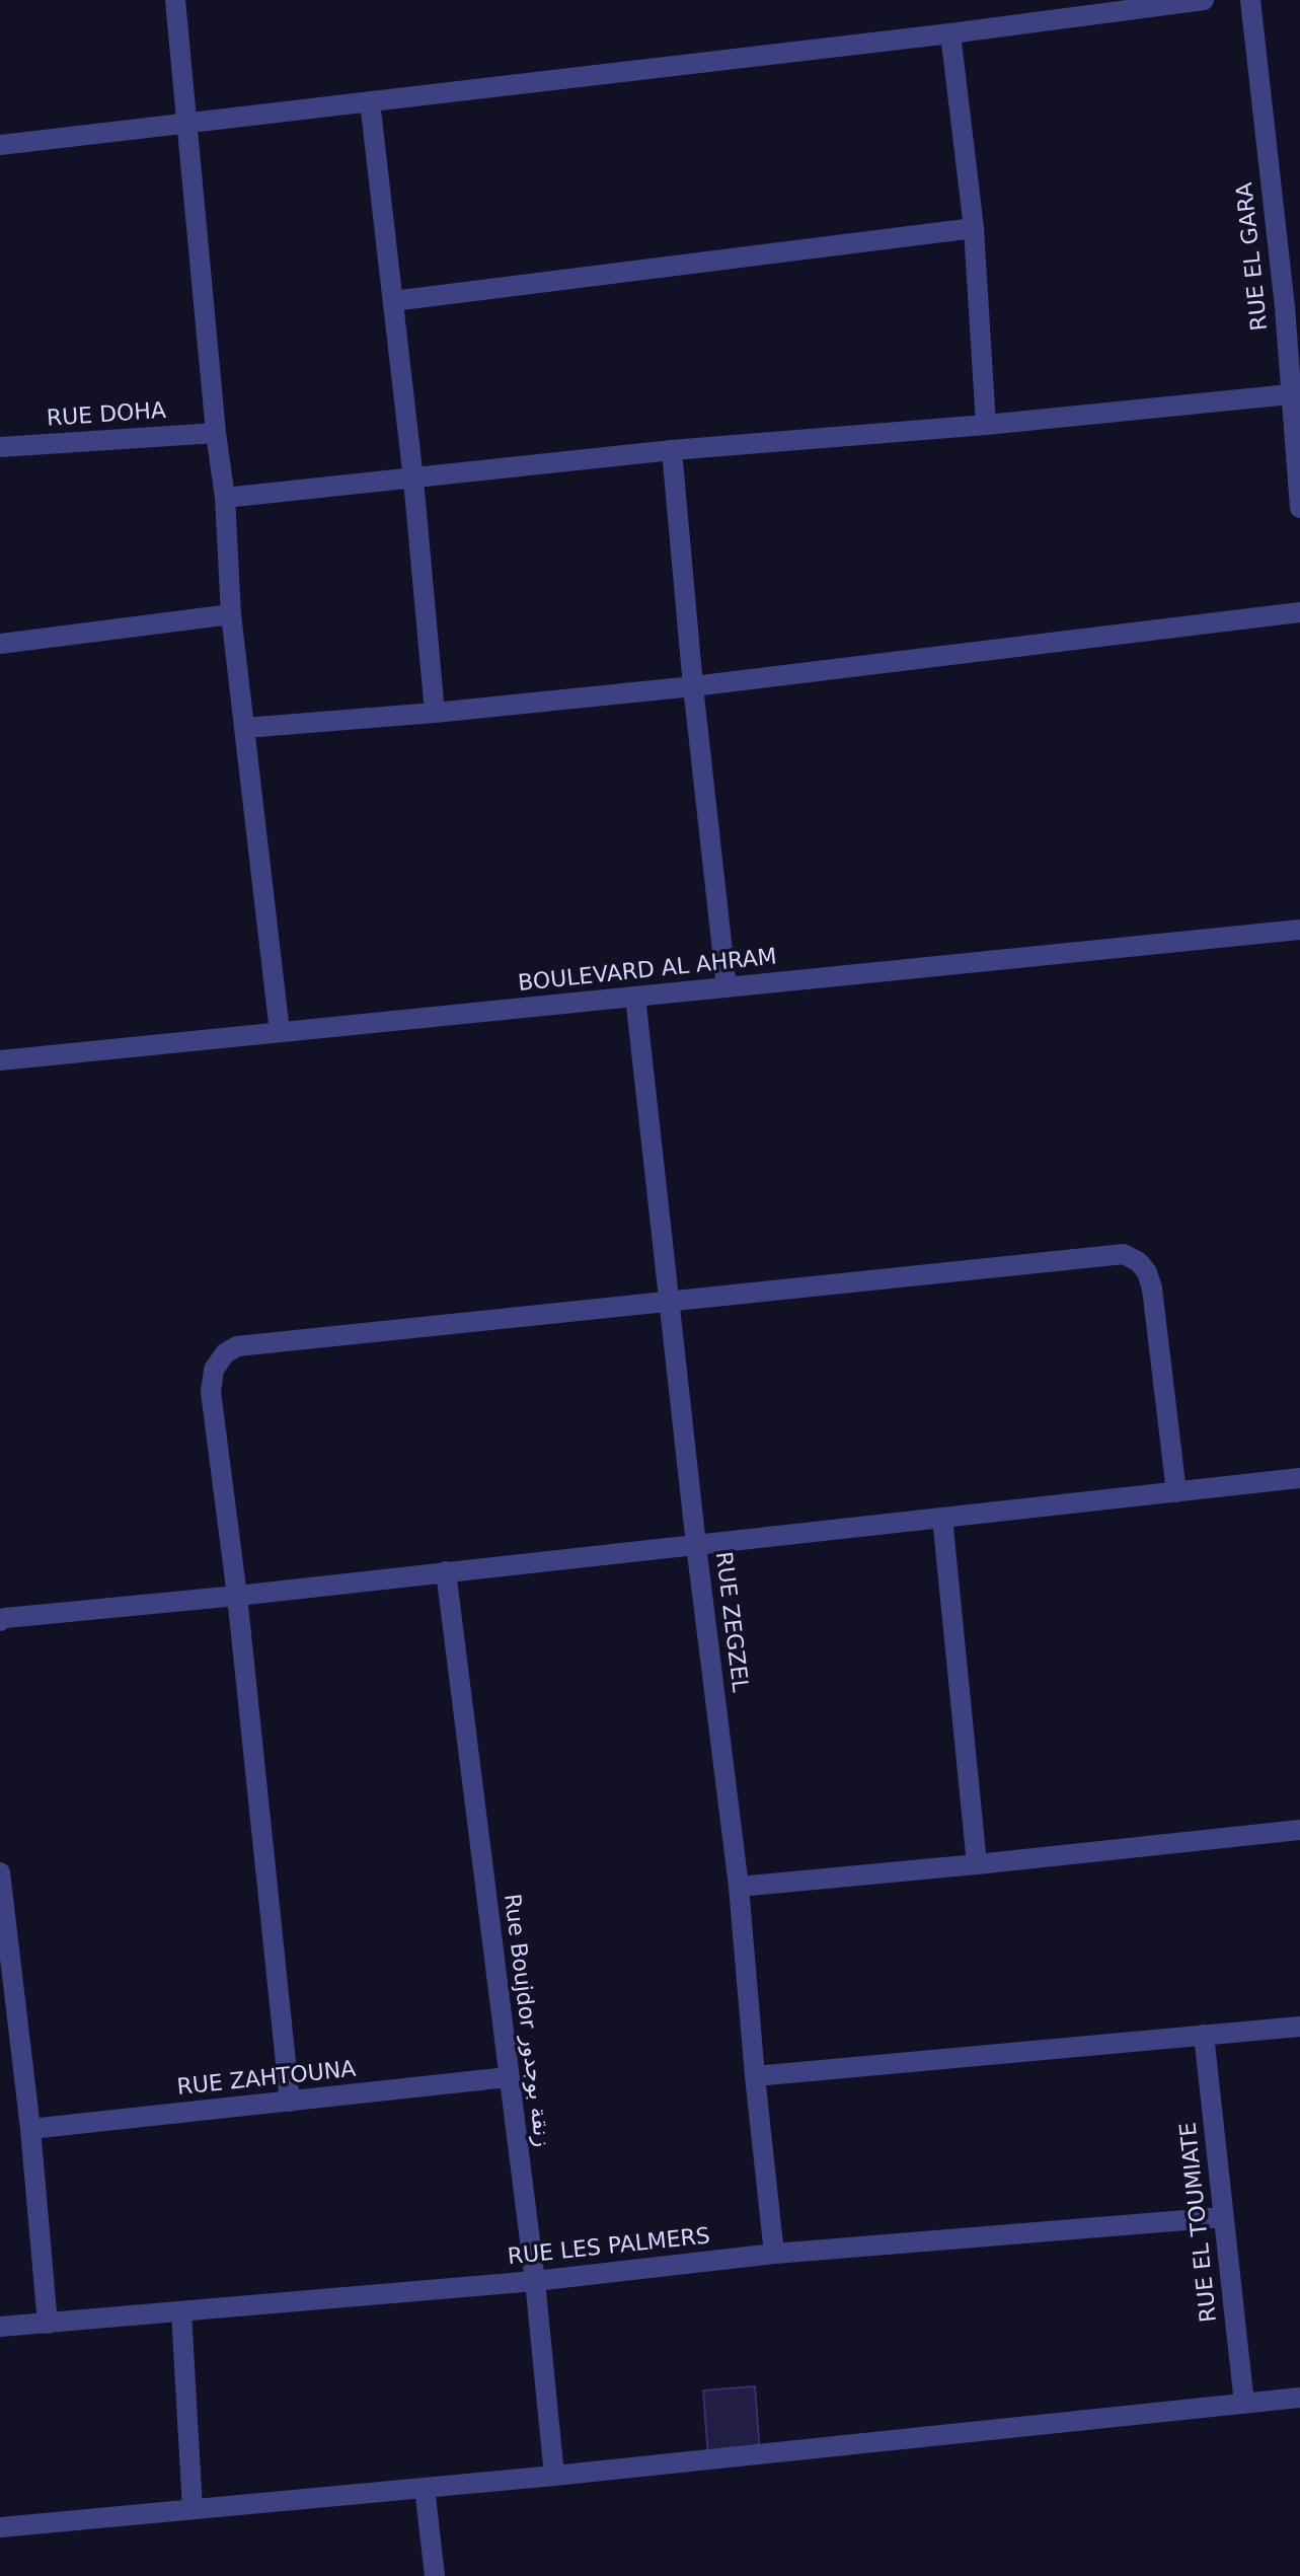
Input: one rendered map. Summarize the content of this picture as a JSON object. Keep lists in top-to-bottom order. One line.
{"streets":{"street":["RUE EL GARA","RUE DOHA","BOULEVARD AL AHRAM","RUE ZEGZEL","Rue Boujdor زنقة بوجدور","RUE ZAHTOUNA","RUE EL TOUMIATE","RUE LES PALMERS"]},"crossings":[["BOULEVARD AL AHRAM","RUE ZEGZEL"],["RUE ZEGZEL","RUE LES PALMERS"],["Rue Boujdor زنقة بوجدور","RUE ZAHTOUNA"],["Rue Boujdor زنقة بوجدور","RUE LES PALMERS"],["RUE EL TOUMIATE","RUE LES PALMERS"]]}
